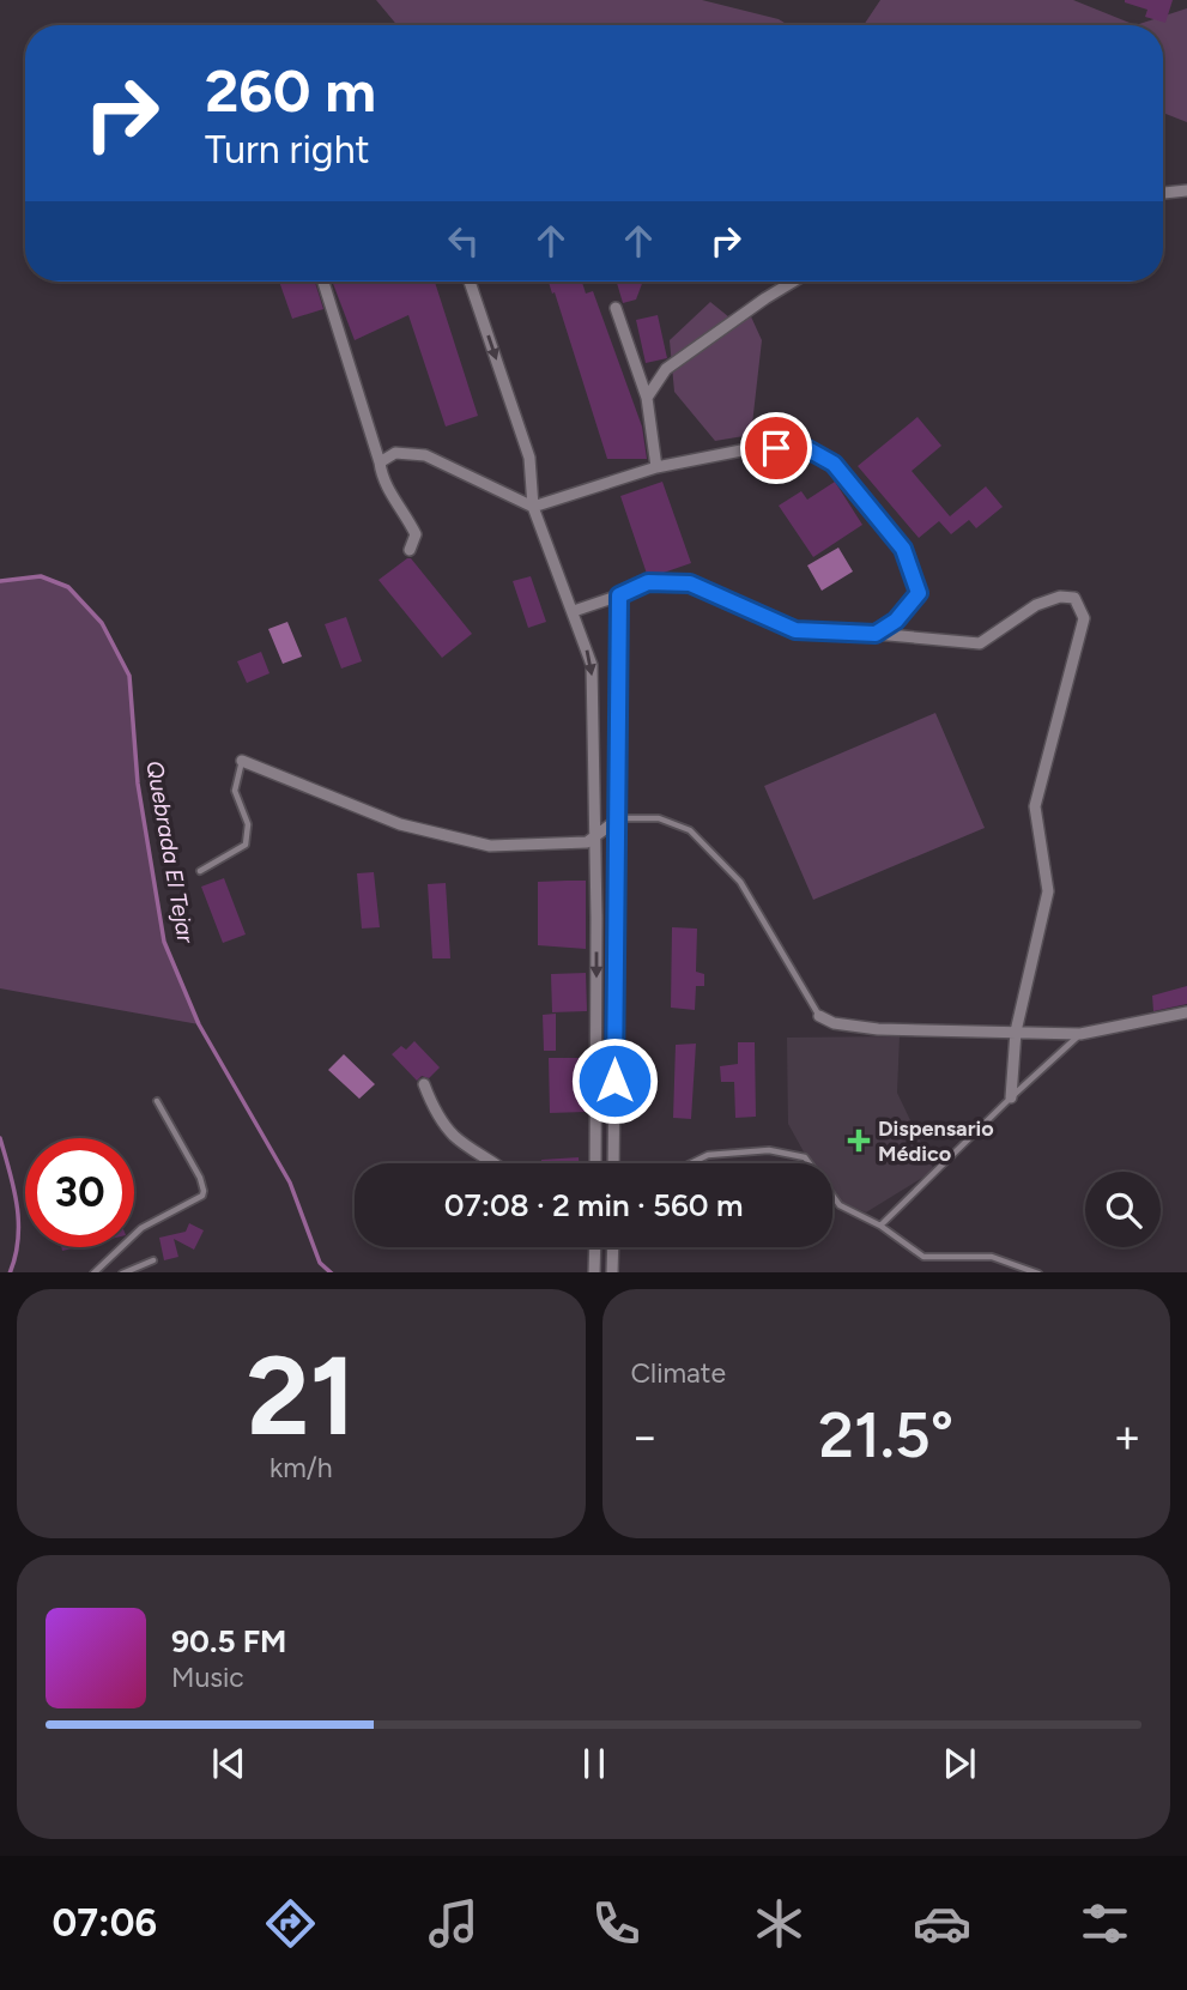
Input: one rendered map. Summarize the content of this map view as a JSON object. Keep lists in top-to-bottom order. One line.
{"water":["Quebrada El Tejar"],"places":{"health":["Dispensario Médico"]},"page":{"turn":["260 m","Turn right"],"limit":"30","trip":"07:08 · 2 min · 560 m","tile":[["21","km/h"],"Climate"],"heat":["−","21.5°","+"],"song":["90.5 FM","Music"],"tabs":"07:06"}}
